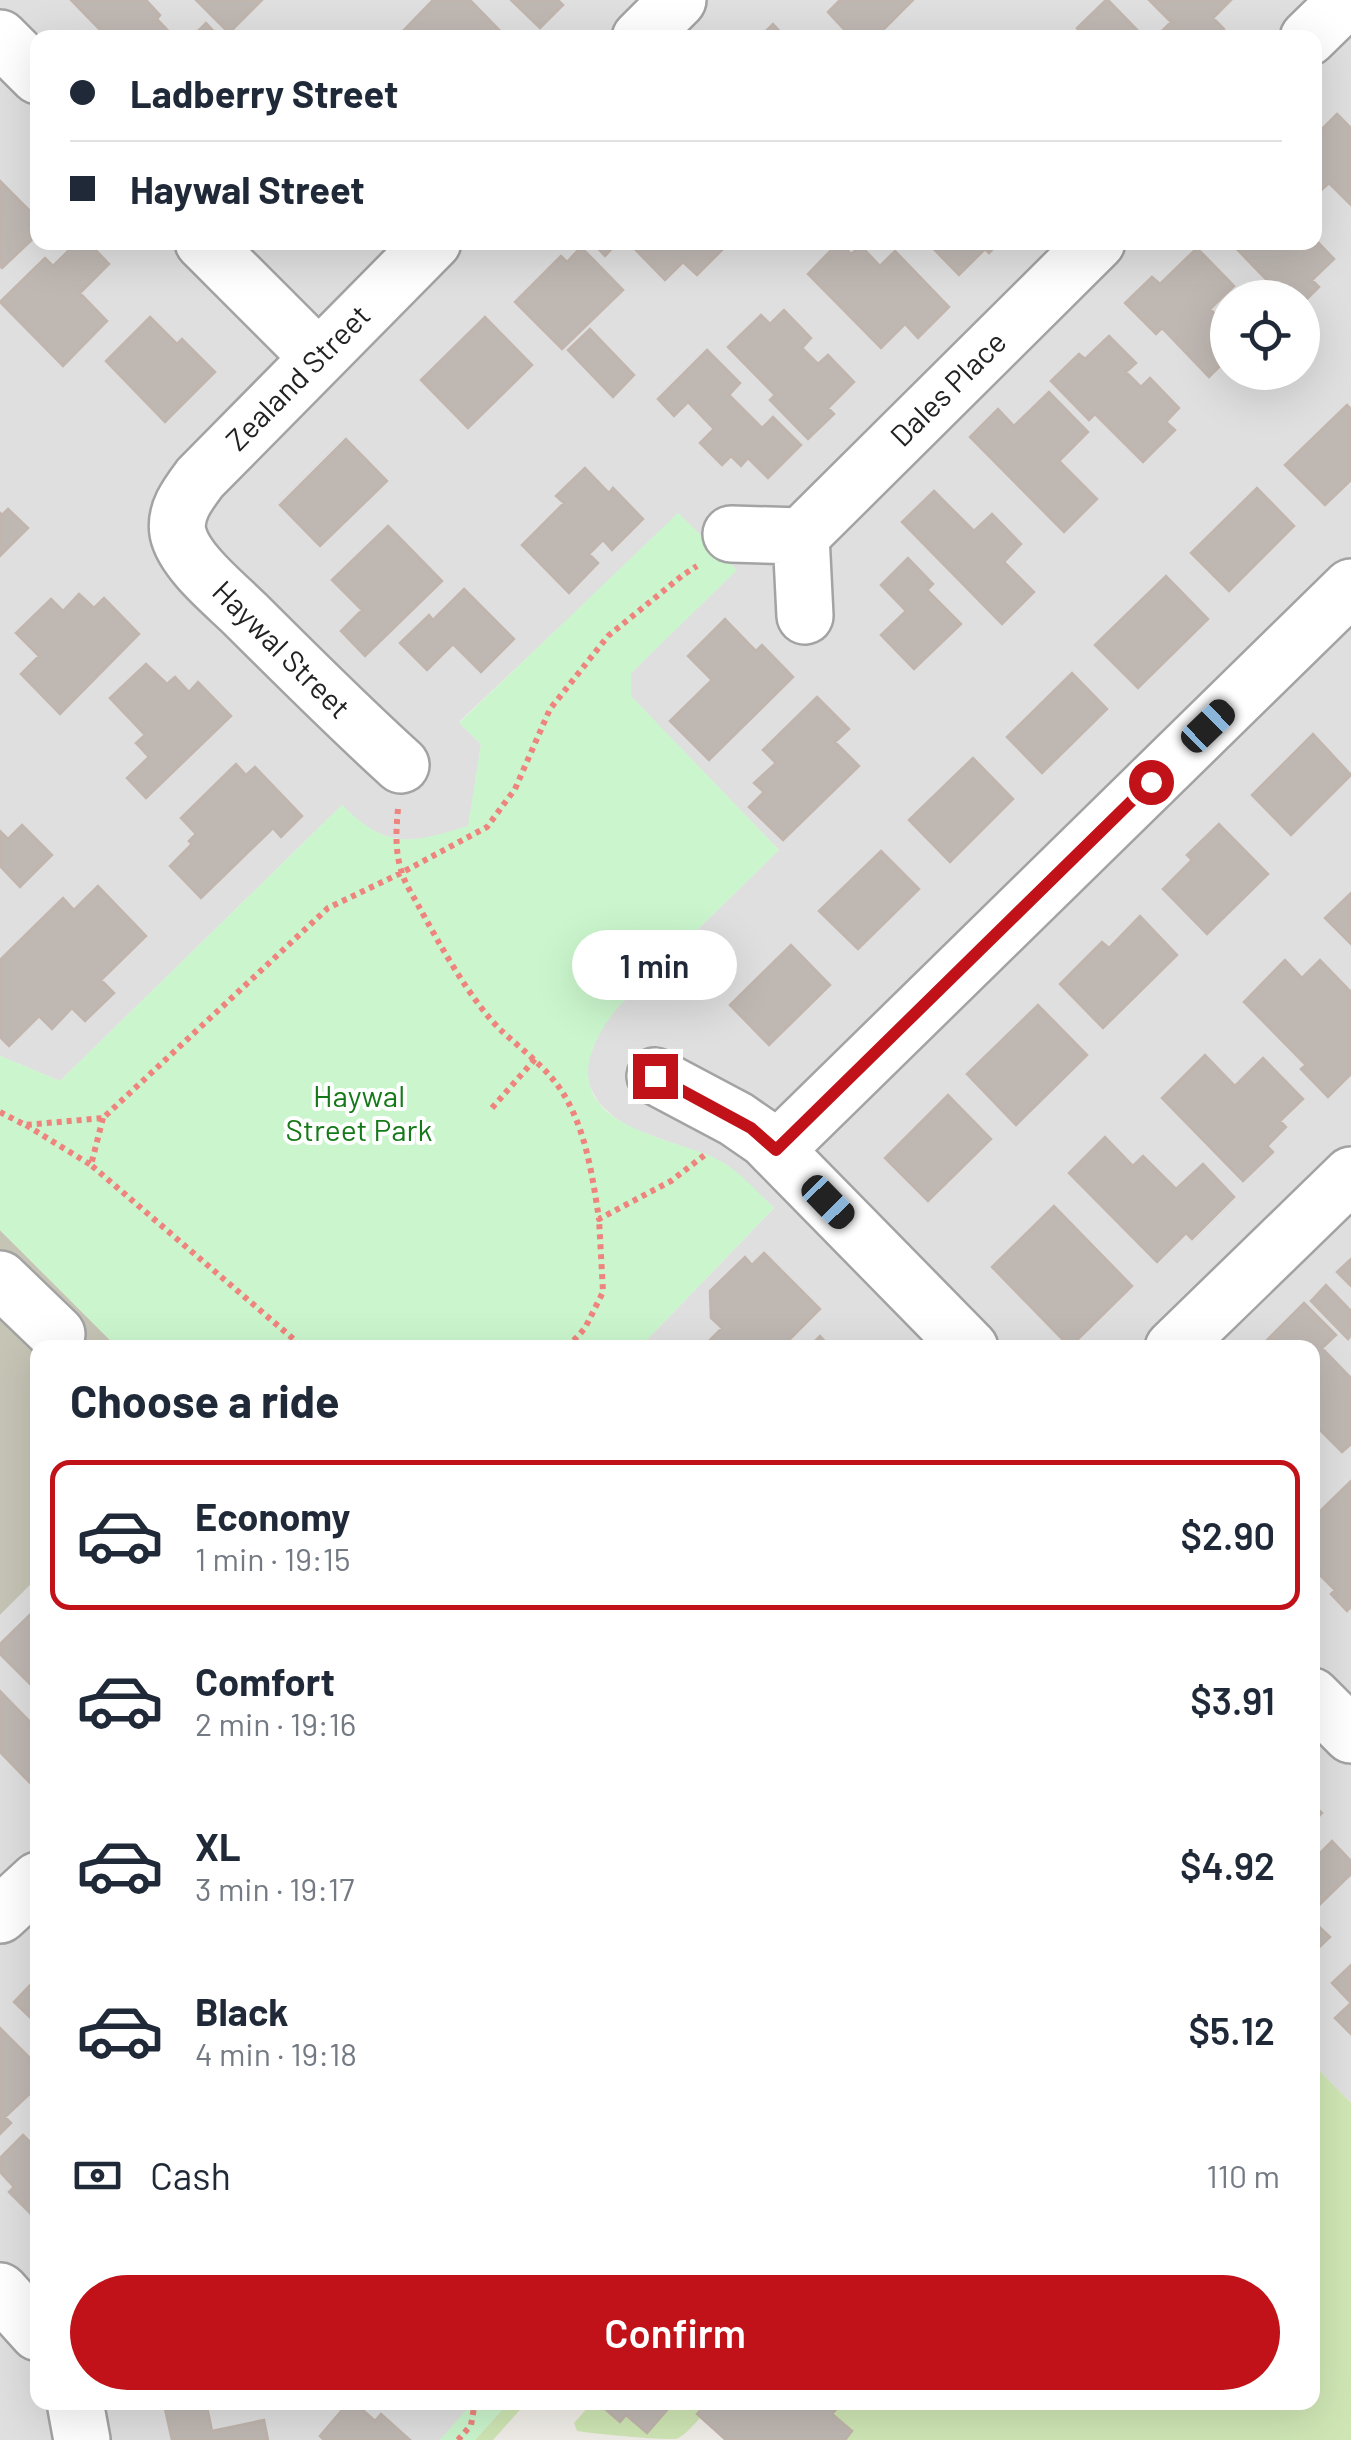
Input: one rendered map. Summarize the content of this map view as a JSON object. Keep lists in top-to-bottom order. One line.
{"streets":{"street":["Zealand Street","Dales Place","Haywal Street"]},"crossings":[["Zealand Street","Haywal Street"]],"parks":["Haywal Street Park"],"page":{"banner":["Ladberry Street","Haywal Street"],"bubble":"1 min","heading":"Choose a ride","list":[{"name":"Economy","note":"1 min · 19:15","value":"$2.90"},{"name":"Comfort","note":"2 min · 19:16","value":"$3.91"},{"name":"XL","note":"3 min · 19:17","value":"$4.92"},{"name":"Black","note":"4 min · 19:18","value":"$5.12"}],"pay":["Cash","110 m"],"buttons":"Confirm"}}
